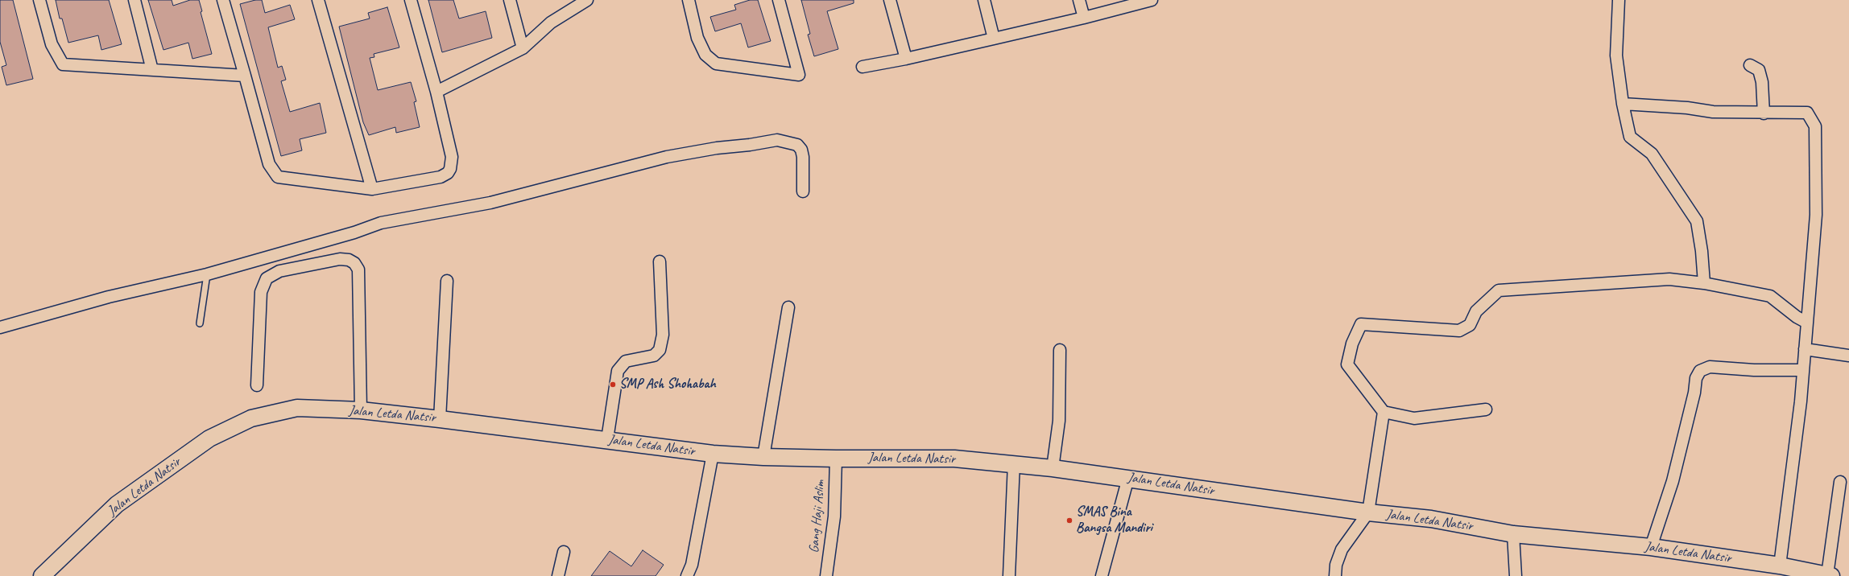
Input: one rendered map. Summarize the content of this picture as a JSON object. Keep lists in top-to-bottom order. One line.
{"streets":{"main road":["Jalan Letda Natsir"],"street":["Gang Haji Aslim"]},"crossings":[["Jalan Letda Natsir","Gang Haji Aslim"]],"places":["SMP Ash Shohabah","SMAS Bina Bangsa Mandiri"]}
